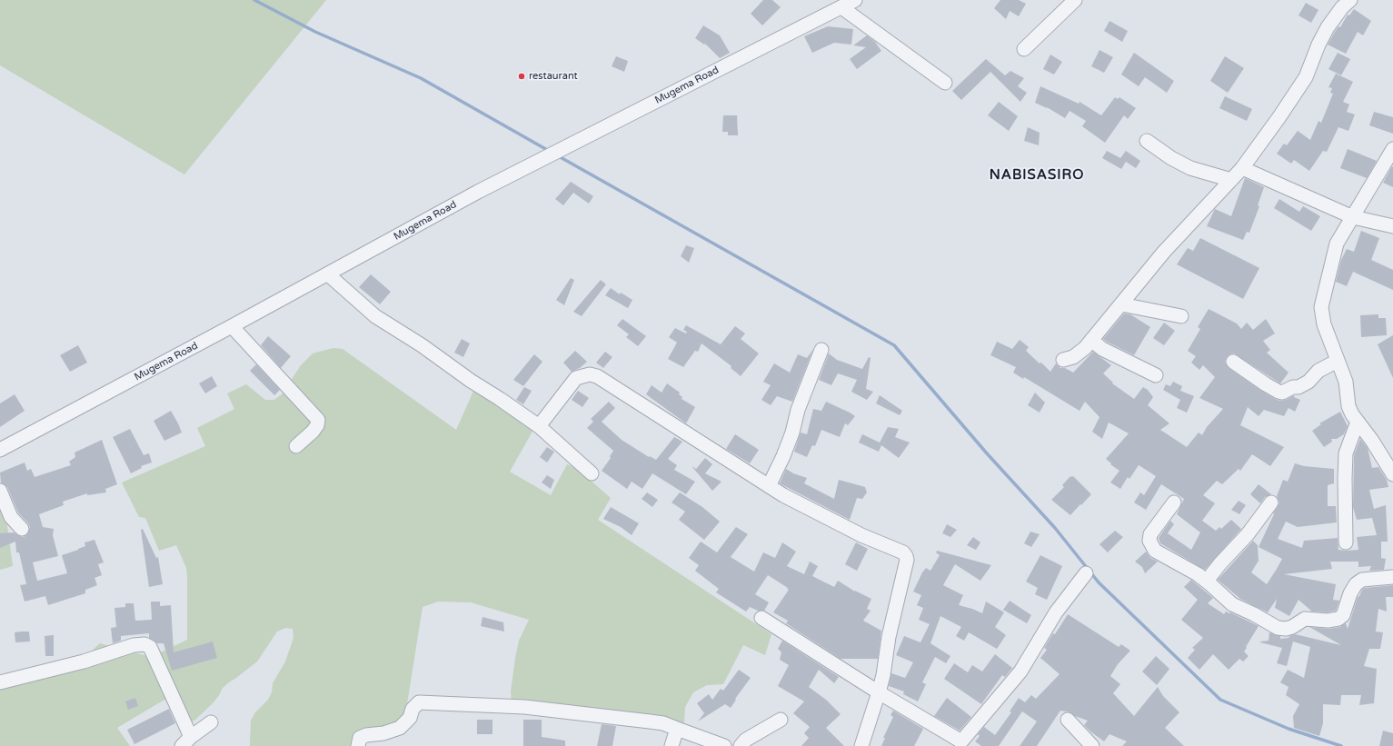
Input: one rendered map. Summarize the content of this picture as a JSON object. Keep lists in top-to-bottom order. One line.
{"streets":{"street":["Mugema Road"]},"districts":["NABISASIRO"],"places":["restaurant"]}
